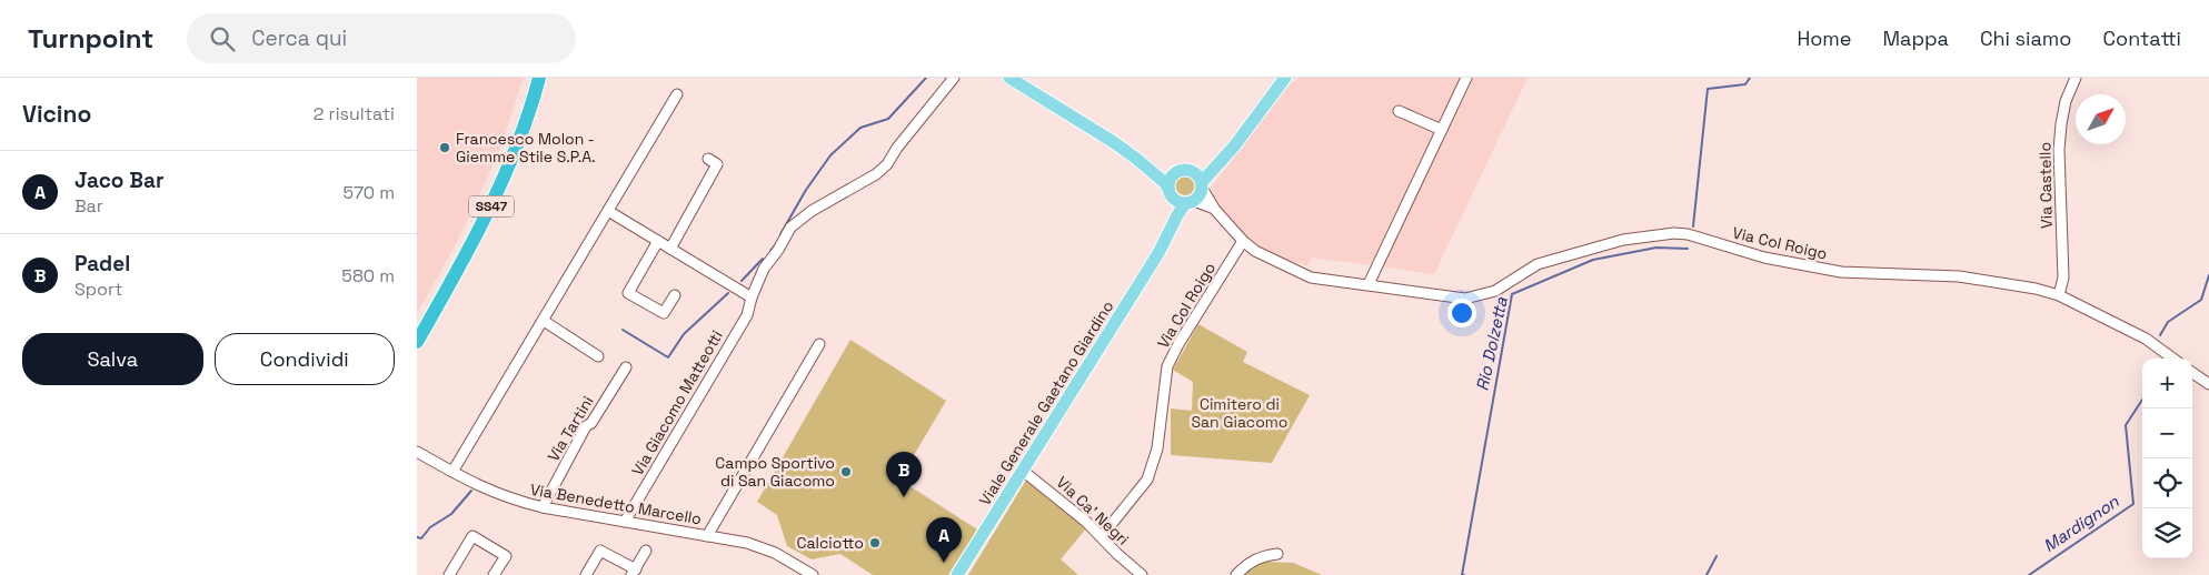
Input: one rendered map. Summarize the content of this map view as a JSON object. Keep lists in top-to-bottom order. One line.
{"streets":{"highway":["SS47"],"main road":["Viale Generale Gaetano Giardino"],"street":["Via Castello","Via Col Roigo","Via Giacomo Matteotti","Via Tartini","Via Benedetto Marcello","Via Ca' Negri"]},"crossings":[["Via Castello","Via Col Roigo"],["Via Col Roigo","Viale Generale Gaetano Giardino"],["Via Col Roigo","Via Ca' Negri"],["Via Giacomo Matteotti","Via Benedetto Marcello"],["Viale Generale Gaetano Giardino","Via Ca' Negri"],["Via Tartini","Via Benedetto Marcello"]],"water":["Rio Dolzetta","Mardignon"],"parks":["Cimitero di San Giacomo"],"places":["Francesco Molon - Giemme Stile S.P.A.","Campo Sportivo di San Giacomo","Calciotto"],"north":"top right","page":{"header":"Turnpoint","search":"Cerca qui","nav":["Home","Mappa","Chi siamo","Contatti"],"heading":["Vicino","2 risultati"],"list":[{"mark":"A","name":"Jaco Bar","note":"Bar","value":"570 m"},{"mark":"B","name":"Padel","note":"Sport","value":"580 m"}],"buttons":["Salva","Condividi"],"map_buttons":["+","−"],"pins":["B","A"]}}
